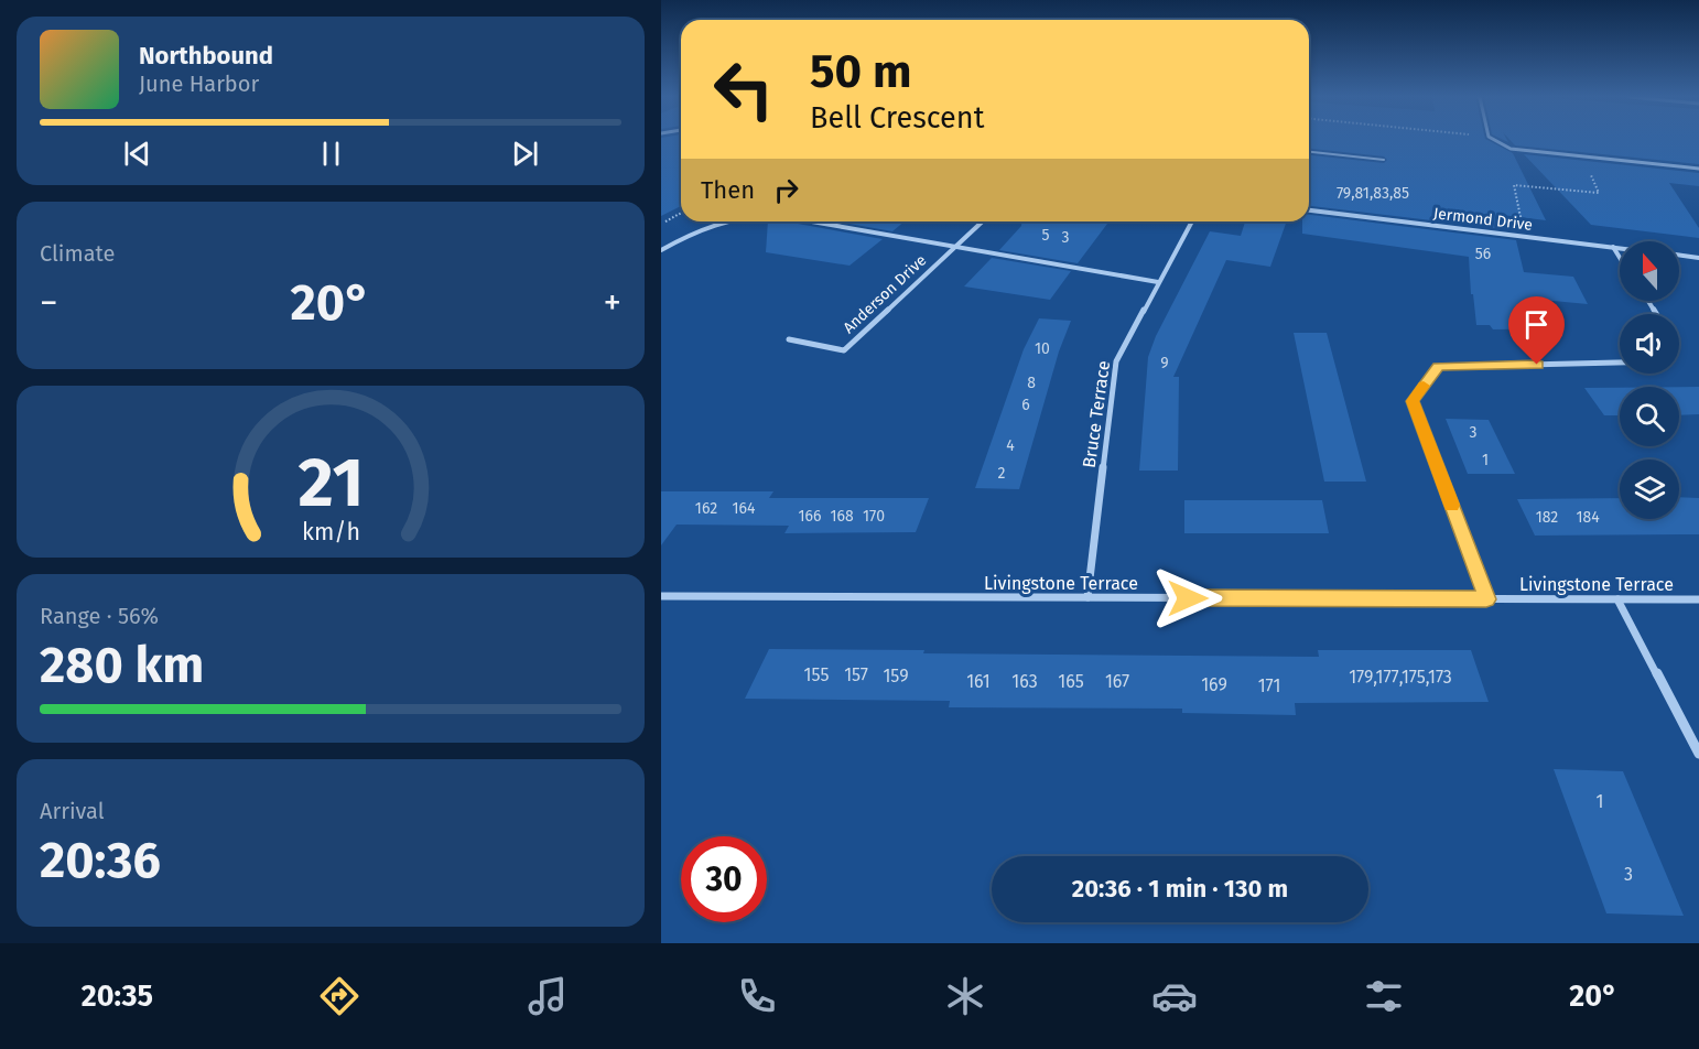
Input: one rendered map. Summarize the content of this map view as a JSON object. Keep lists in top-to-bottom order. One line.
{"streets":{"street":["Jermond Drive","Anderson Drive","Bruce Terrace","Livingstone Terrace"]},"crossings":[["Anderson Drive","Bruce Terrace"],["Bruce Terrace","Livingstone Terrace"]],"house_numbers":["79,81,83,85","5","3","56","10","9","8","6","3","4","1","2","162","164","166","168","170","182","184","155","157","159","179,177,175,173","161","163","165","167","169","171","1","3"],"north":"top","page":{"turn":["50 m","Bell Crescent"],"song":["Northbound","June Harbor"],"then":"Then","tile":["Climate",["Range · 56%","280 km"],["Arrival","20:36"]],"heat":["−","20°","+"],"limit":"30","trip":"20:36 · 1 min · 130 m","tabs":["20:35","20°"],"gauge":["21","km/h"]}}
